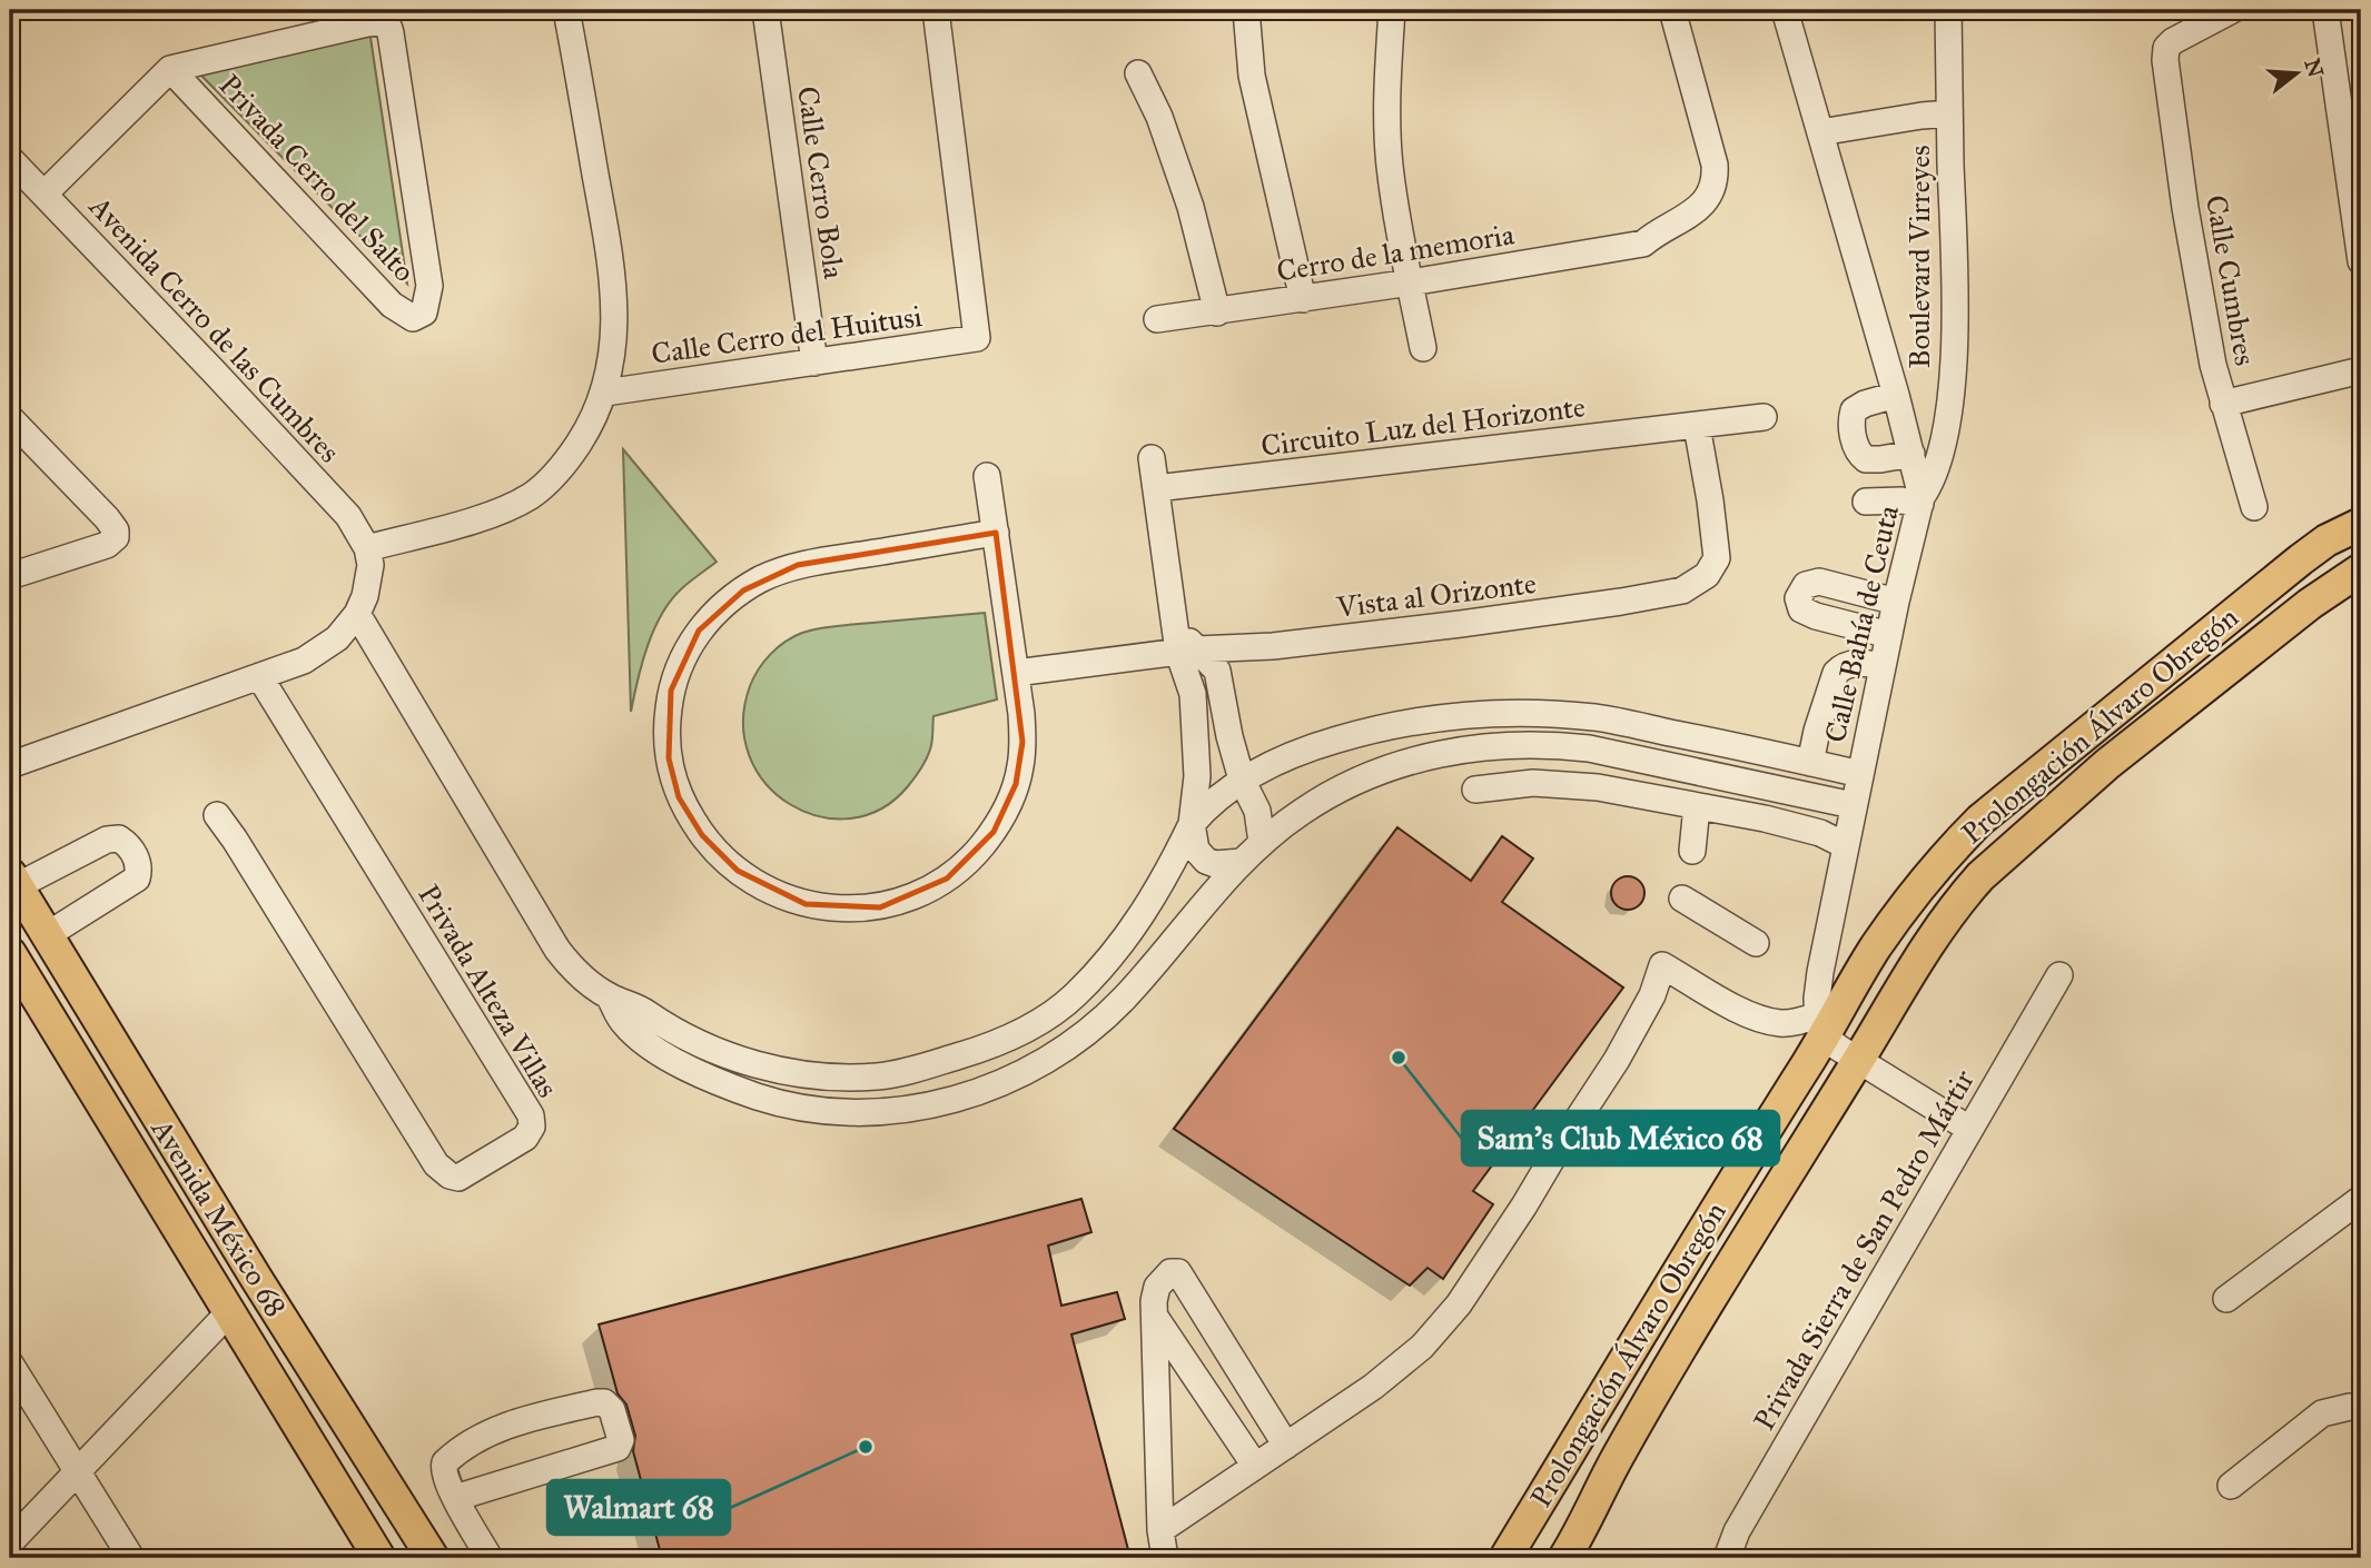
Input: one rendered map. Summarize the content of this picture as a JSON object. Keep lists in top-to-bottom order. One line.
{"streets":{"main road":["Prolongación Álvaro Obregón","Avenida México 68"],"street":["Privada Cerro del Salto","Calle Cerro Bola","Cerro de la memoria","Boulevard Virreyes","Calle Cumbres","Avenida Cerro de las Cumbres","Calle Cerro del Huitusi","Circuito Luz del Horizonte","Vista al Orizonte","Calle Bahía de Ceuta","Privada Alteza Villas","Privada Sierra de San Pedro Mártir"]},"crossings":[["Calle Cerro Bola","Calle Cerro del Huitusi"],["Boulevard Virreyes","Calle Bahía de Ceuta"],["Circuito Luz del Horizonte","Vista al Orizonte"],["Calle Bahía de Ceuta","Prolongación Álvaro Obregón"]],"places":["Sam's Club México 68","Walmart 68"],"north":"right"}
